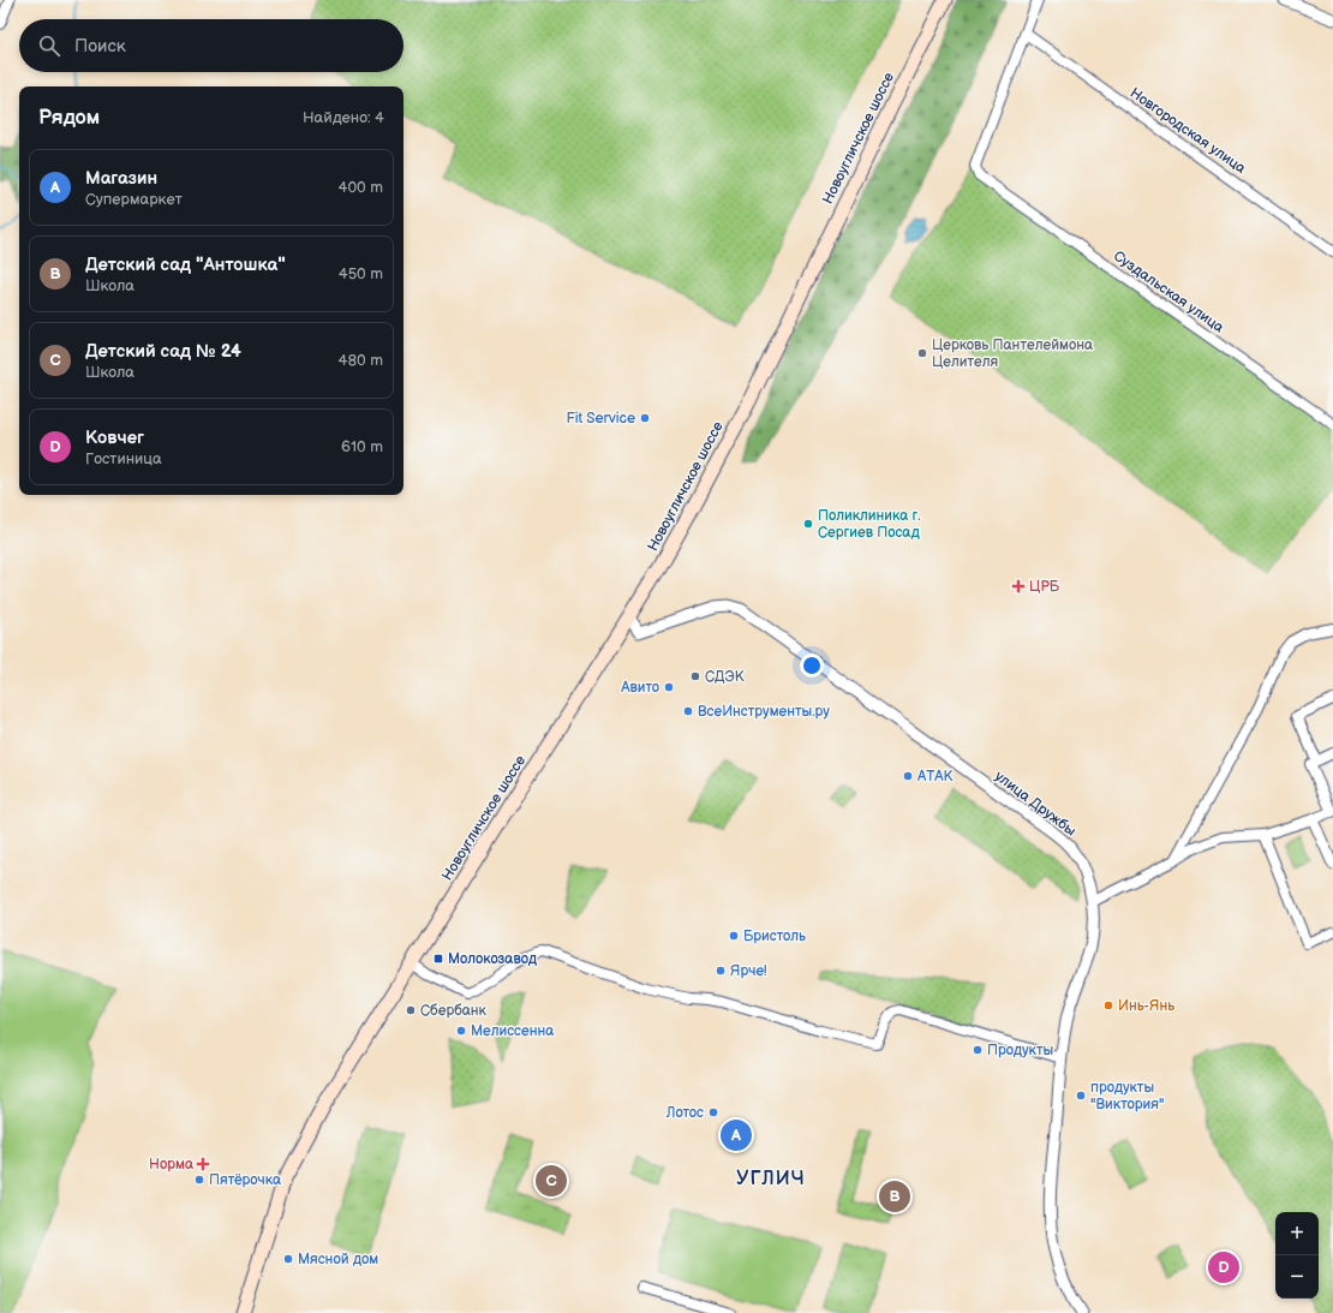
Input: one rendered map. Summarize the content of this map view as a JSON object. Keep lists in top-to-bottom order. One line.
{"streets":{"main road":["Новоугличское шоссе"],"street":["Новгородская улица","Суздальская улица","улица Дружбы"]},"crossings":[["Новгородская улица","Суздальская улица"],["Новоугличское шоссе","улица Дружбы"]],"districts":["УГЛИЧ"],"places":{"other":["Церковь Пантелеймона Целителя","Fit Service","Поликлиника г. Сергиев Посад","СДЭК","Авито","ВсеИнструменты.ру","АТАК","Бристоль","Ярче!","Инь-Янь","Сбербанк","Мелиссенна","Продукты","продукты \"Виктория\"","Лотос","Пятёрочка","Мясной дом"],"health":["ЦРБ","Норма"],"transit":["Молокозавод"]},"page":{"search":"Поиск","heading":["Рядом","Найдено: 4"],"list":[{"mark":"A","name":"Магазин","note":"Супермаркет","value":"400 m"},{"mark":"B","name":"Детский сад \"Антошка\"","note":"Школа","value":"450 m"},{"mark":"C","name":"Детский сад № 24","note":"Школа","value":"480 m"},{"mark":"D","name":"Ковчег","note":"Гостиница","value":"610 m"}],"pins":["A","C","B","D"],"map_buttons":["+","−"]}}
